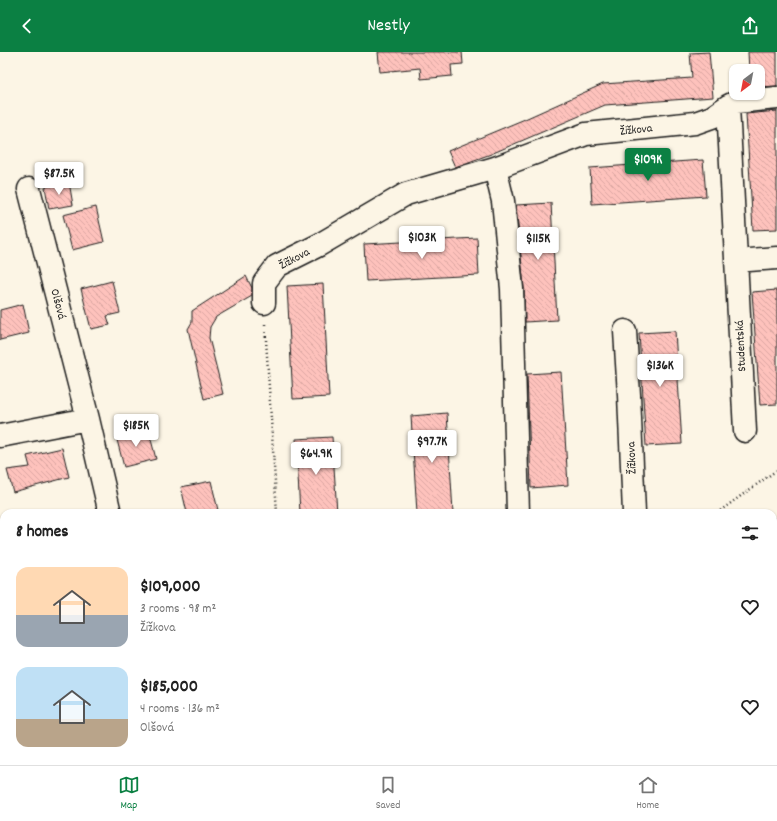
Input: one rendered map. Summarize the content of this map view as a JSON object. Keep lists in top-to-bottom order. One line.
{"streets":{"street":["Žižkova","Olšová","Studentská"]},"crossings":[["Žižkova","Studentská"]],"north":"bottom left","page":{"header":"Nestly","price":["$109K","$87.5K","$103K","$115K","$136K","$185K","$97.7K","$64.9K"],"heading":"8 homes","list":[{"name":"$109,000","note":"3 rooms · 98 m² · Žižkova"},{"name":"$185,000","note":"4 rooms · 136 m² · Olšová"}],"tabs":["Map","Saved","Home"]}}
